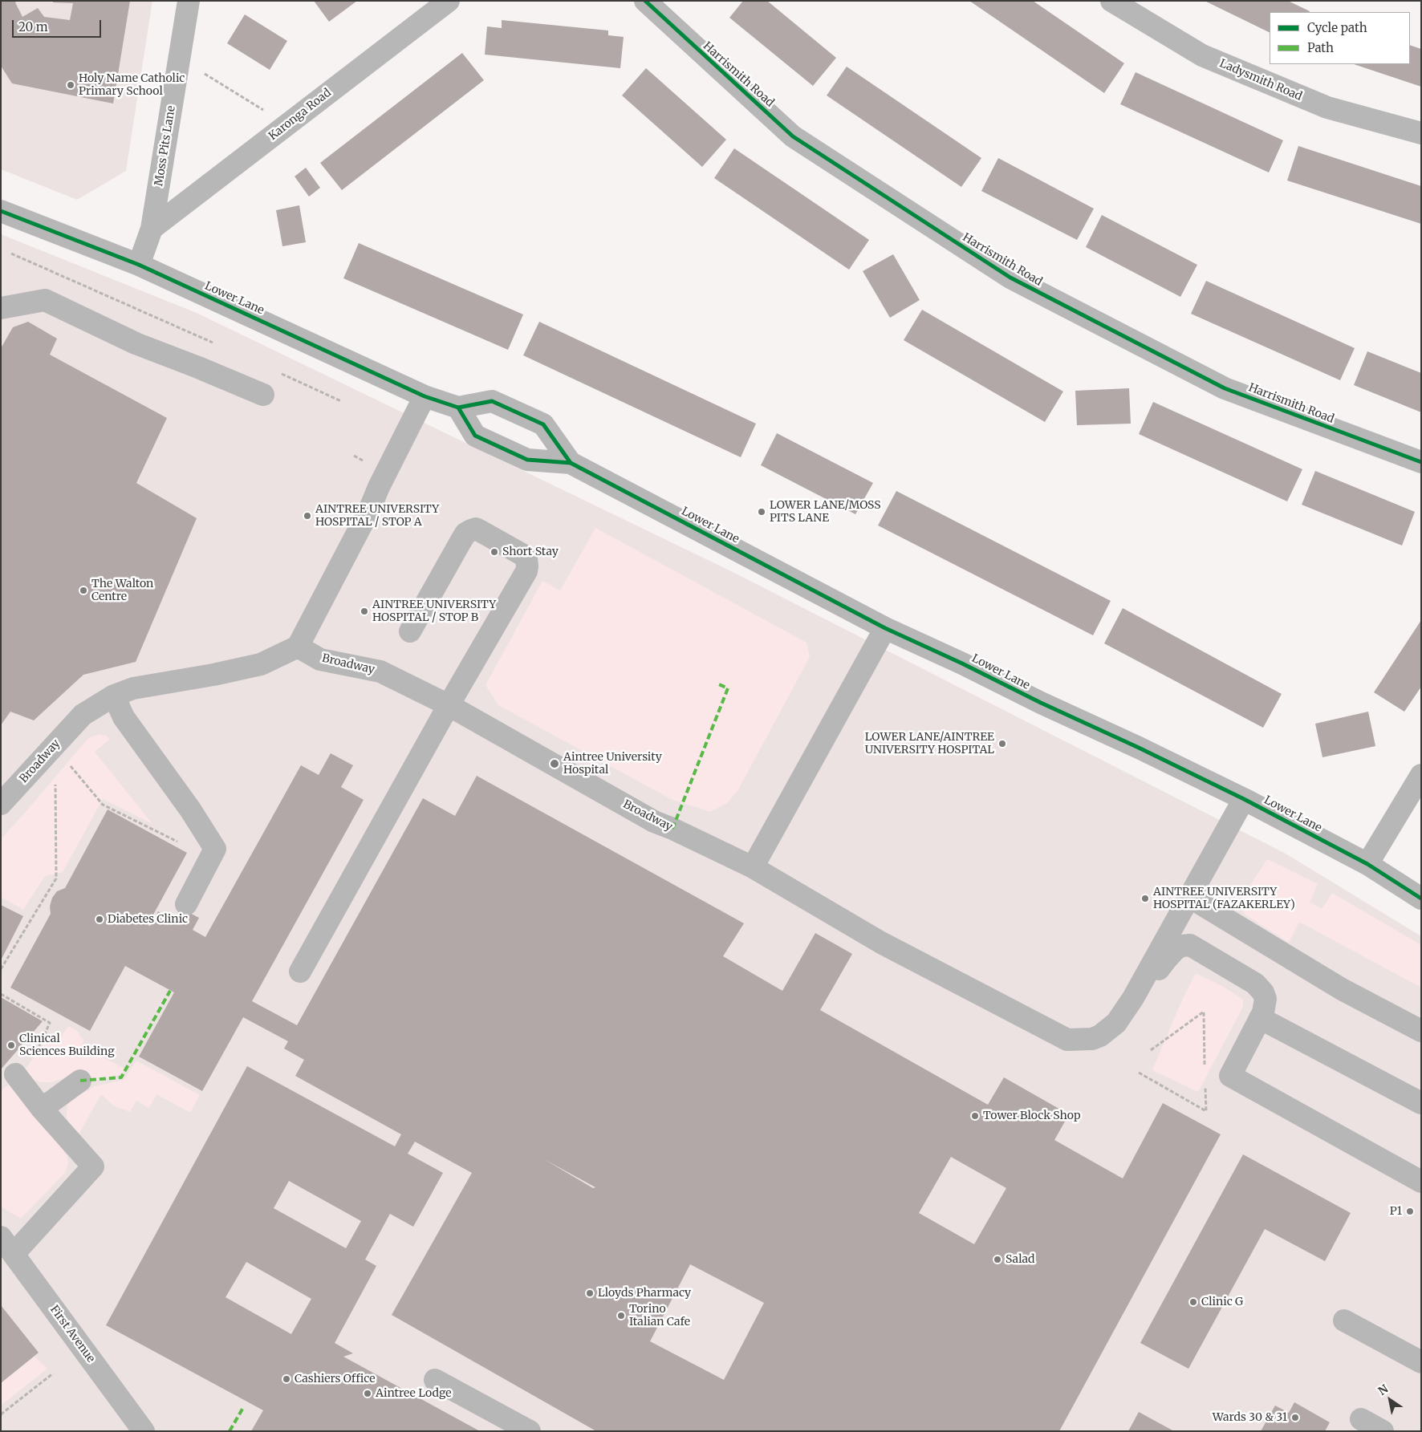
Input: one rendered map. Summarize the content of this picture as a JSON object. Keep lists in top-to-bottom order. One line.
{"streets":{"street":["Harrismith Road","Ladysmith Road","Karonga Road","Moss Pits Lane","Lower Lane","Broadway","First Avenue"]},"crossings":[["Karonga Road","Moss Pits Lane"],["Moss Pits Lane","Lower Lane"]],"places":["Holy Name Catholic Primary School","LOWER LANE/MOSS PITS LANE","AINTREE UNIVERSITY HOSPITAL / STOP A","Short Stay","The Walton Centre","AINTREE UNIVERSITY HOSPITAL / STOP B","LOWER LANE/AINTREE UNIVERSITY HOSPITAL","Aintree University Hospital","AINTREE UNIVERSITY HOSPITAL (FAZAKERLEY)","Diabetes Clinic","Clinical Sciences Building","Tower Block Shop","P1","Salad","Lloyds Pharmacy","Clinic G","Torino Italian Cafe","Cashiers Office","Aintree Lodge","Wards 30 & 31"],"legend":["Cycle path","Path"],"scale_bar":"20 m","north":"top left"}
